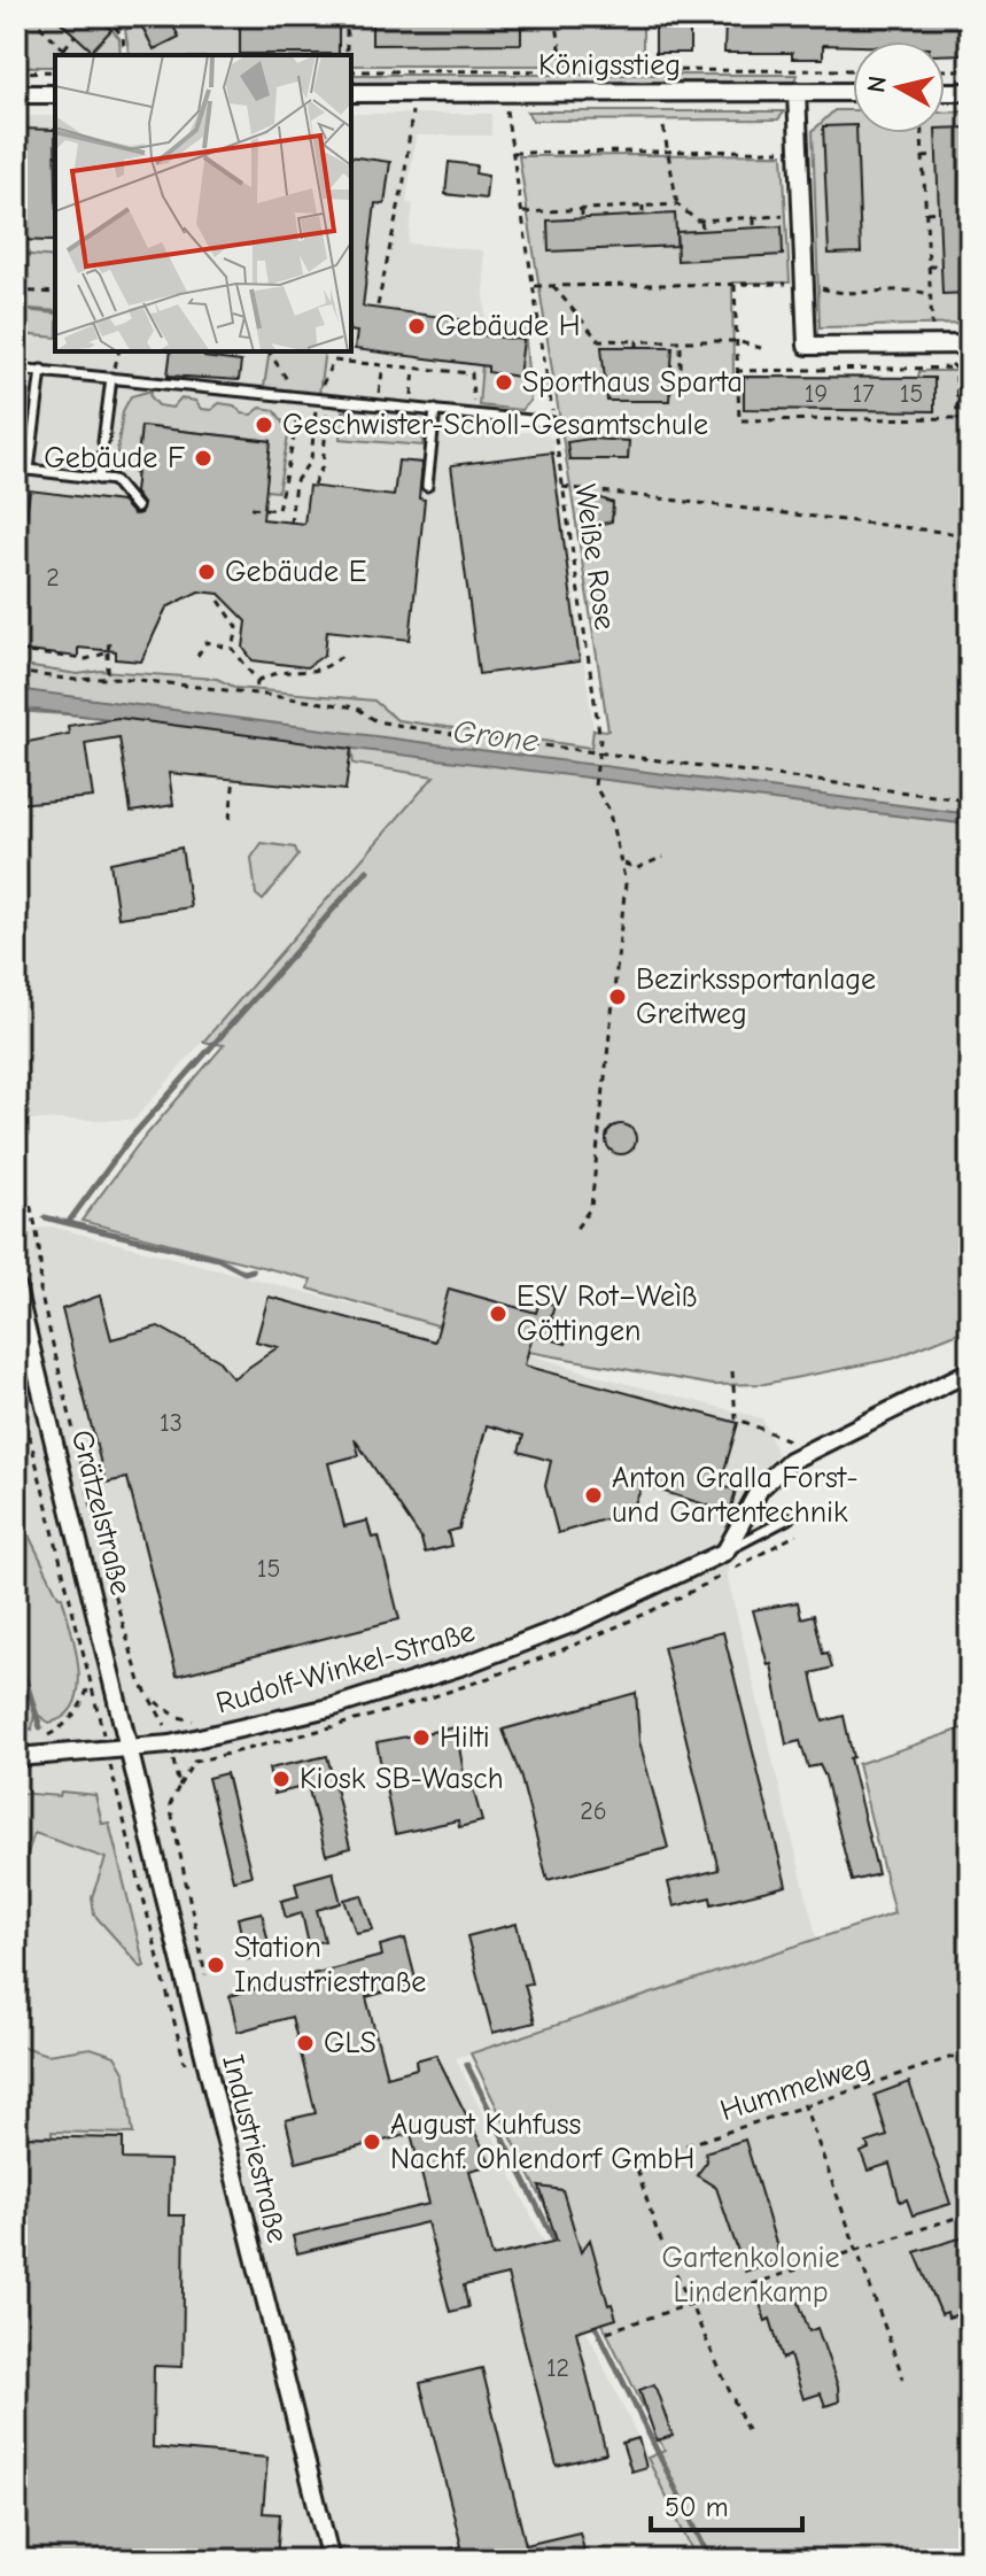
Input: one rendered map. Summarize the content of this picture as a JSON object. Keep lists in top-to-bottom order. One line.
{"streets":{"street":["Königsstieg","Grätzelstraße","Rudolf-Winkel-Straße","Industriestraße"],"path":["Weiße Rose","Hummelweg"]},"crossings":[["Königsstieg","Weiße Rose"],["Grätzelstraße","Rudolf-Winkel-Straße"],["Grätzelstraße","Industriestraße"],["Rudolf-Winkel-Straße","Industriestraße"]],"water":["Grone"],"parks":["Gartenkolonie Lindenkamp"],"places":["Gebäude H","Sporthaus Sparta","Geschwister-Scholl-Gesamtschule","Gebäude F","Gebäude E","Bezirkssportanlage Greitweg","ESV Rot–Weìß Göttingen","Anton Gralla Forst- und Gartentechnik","Hilti","Kiosk SB-Wasch","Station Industriestraße","GLS","August Kuhfuss Nachf. Ohlendorf GmbH"],"house_numbers":["19","17","15","2","13","15","26","12"],"scale_bar":"50 m","north":"left"}
